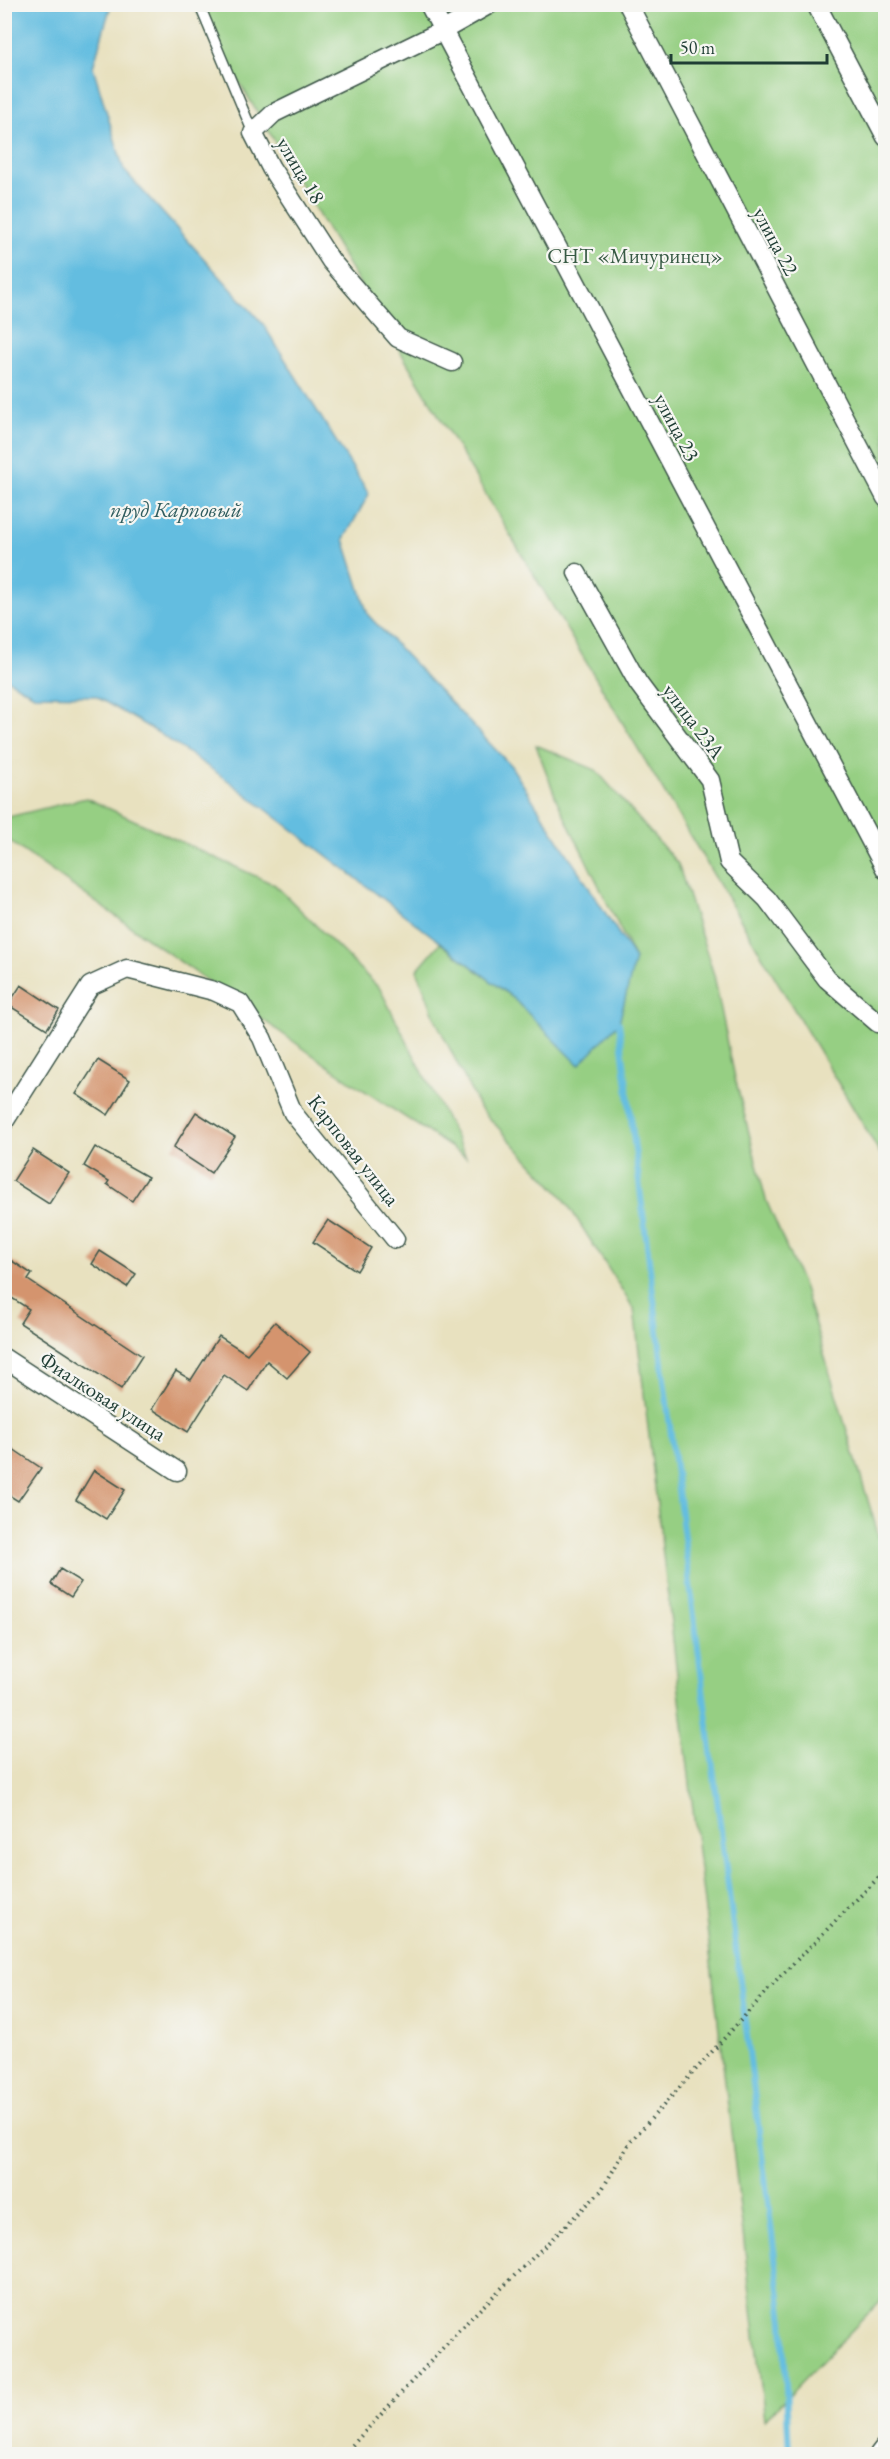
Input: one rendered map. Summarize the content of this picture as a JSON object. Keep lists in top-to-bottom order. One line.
{"streets":{"street":["улица 18","улица 22","улица 23","улица 23А","Карповая улица","Фиалковая улица"]},"crossings":[["улица 18","улица 23"]],"water":["пруд Карповый"],"parks":["СНТ «Мичуринец»"],"scale_bar":"50 m"}
